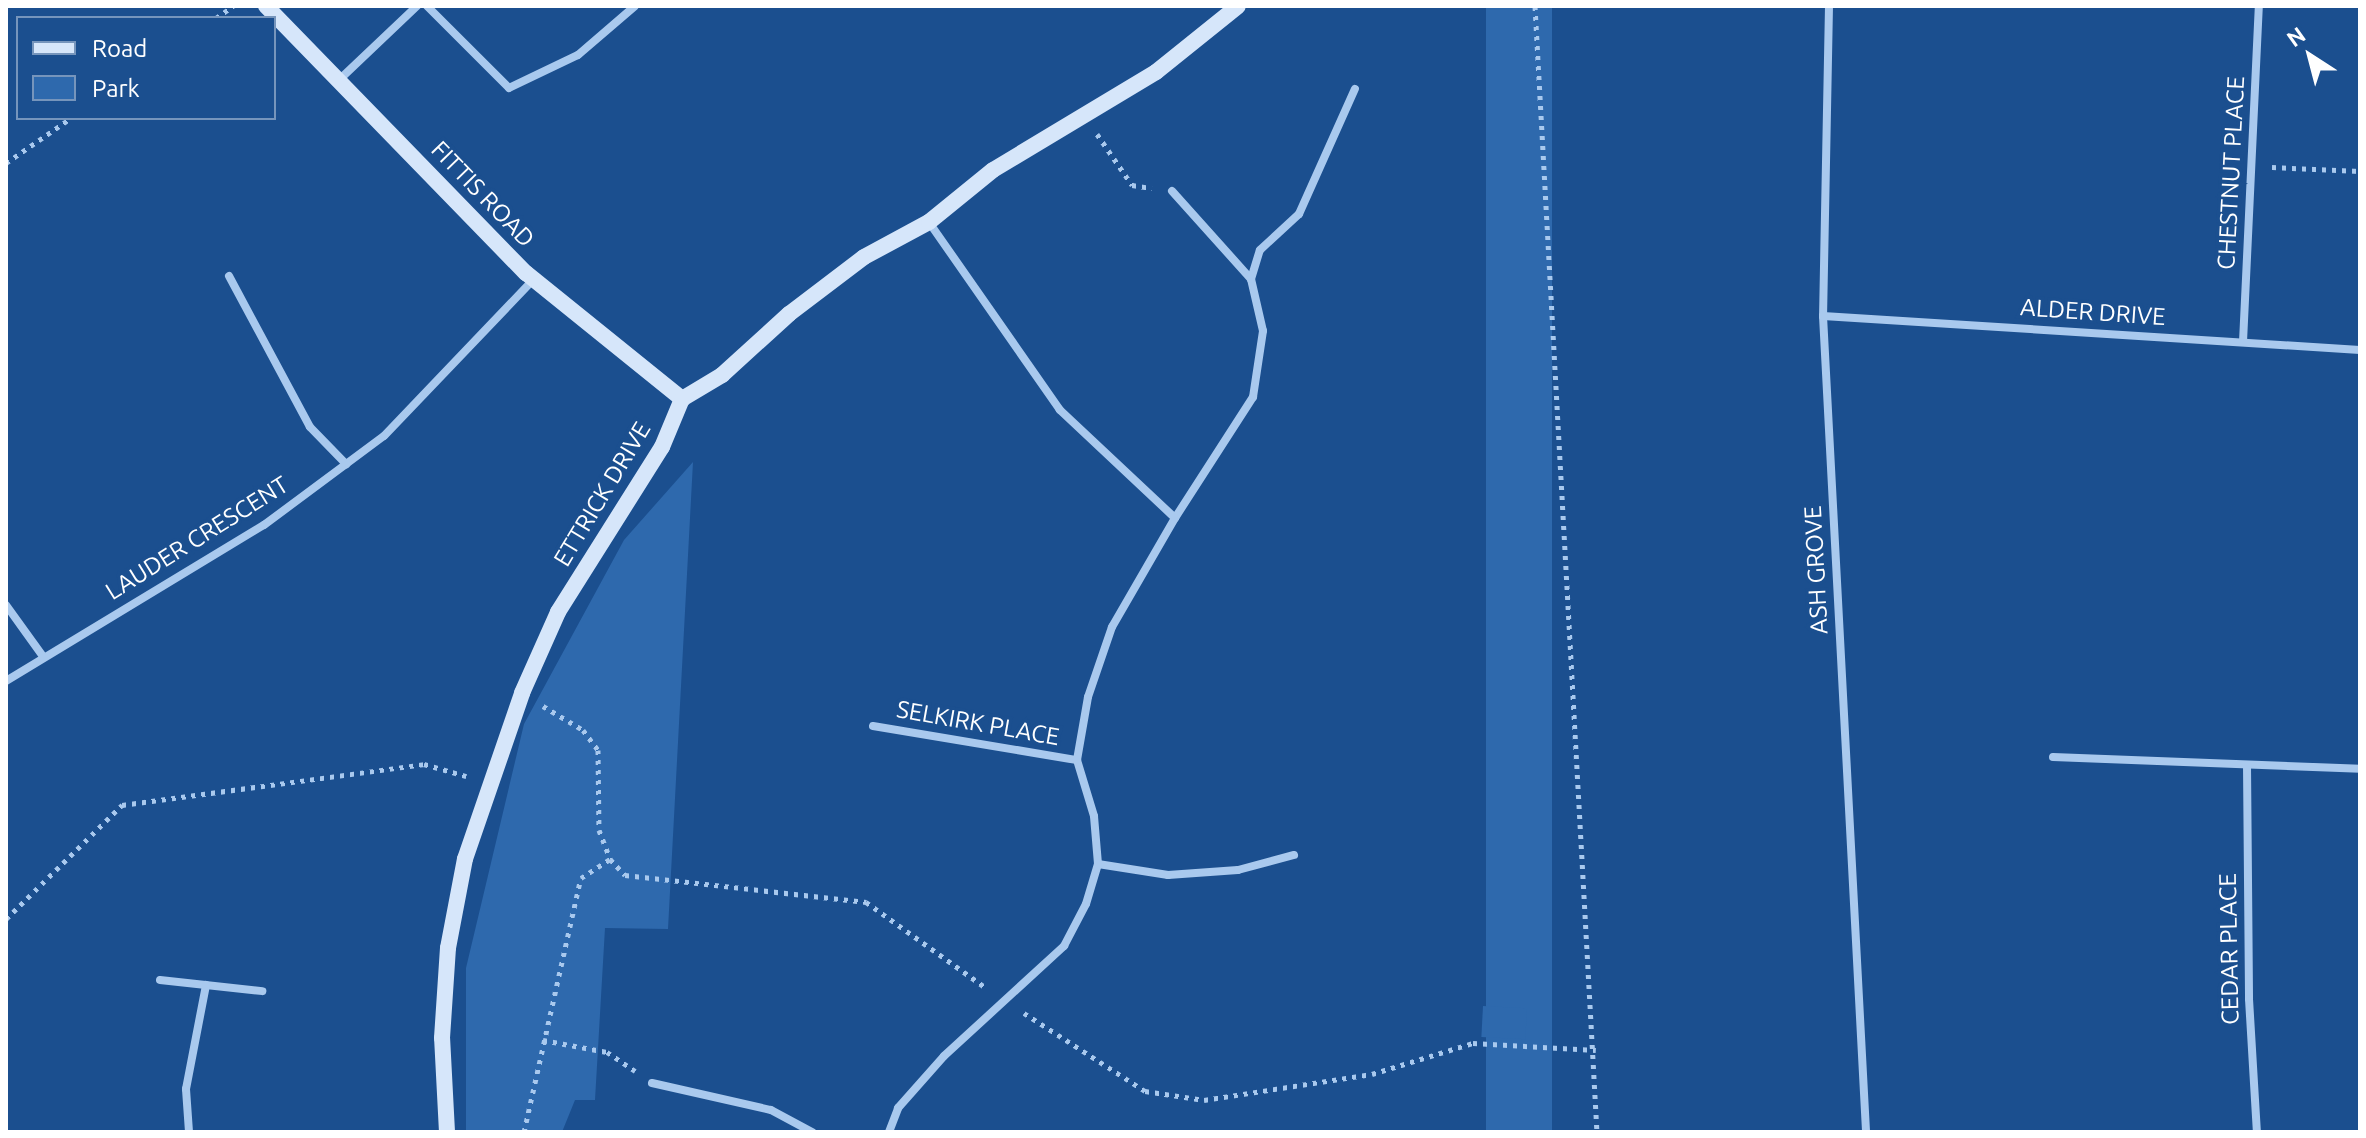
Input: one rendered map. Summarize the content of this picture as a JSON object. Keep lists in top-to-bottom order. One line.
{"streets":{"street":["CHESTNUT PLACE","FITTIS ROAD","ALDER DRIVE","ETTRICK DRIVE","LAUDER CRESCENT","ASH GROVE","SELKIRK PLACE","CEDAR PLACE"]},"crossings":[["CHESTNUT PLACE","ALDER DRIVE"],["FITTIS ROAD","ETTRICK DRIVE"],["FITTIS ROAD","LAUDER CRESCENT"],["ALDER DRIVE","ASH GROVE"]],"legend":["Road","Park"],"north":"top left"}
